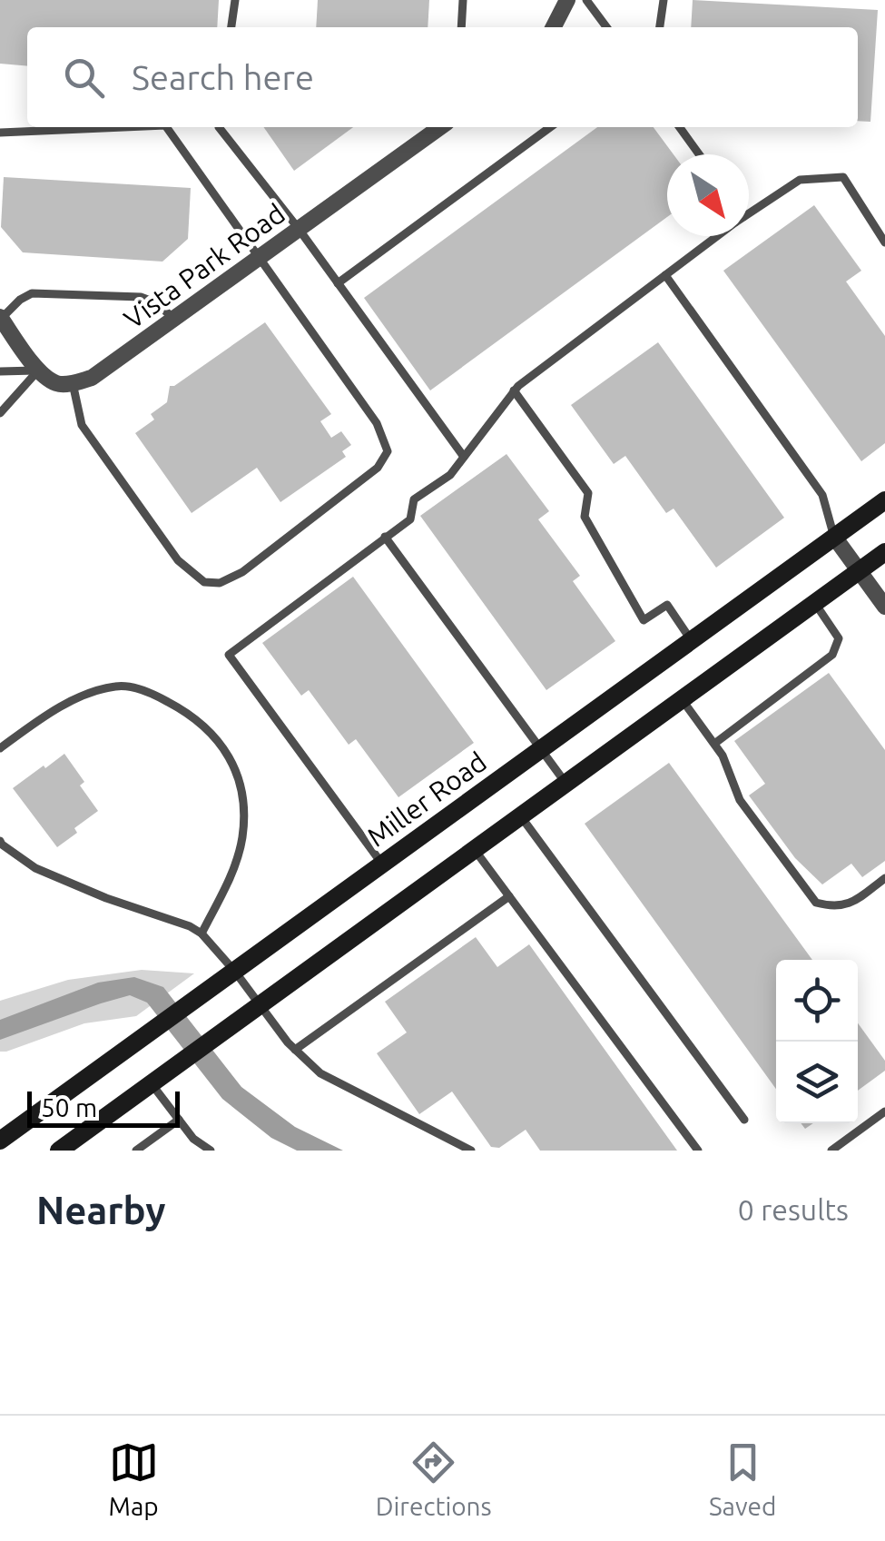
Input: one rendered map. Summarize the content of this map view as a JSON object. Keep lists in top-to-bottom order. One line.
{"streets":{"main road":["Miller Road"],"street":["Vista Park Road"]},"scale_bar":"50 m","north":"bottom right","page":{"search":"Search here","scale":"50 m","heading":["Nearby","0 results"],"nav":["Map","Directions","Saved"]}}
